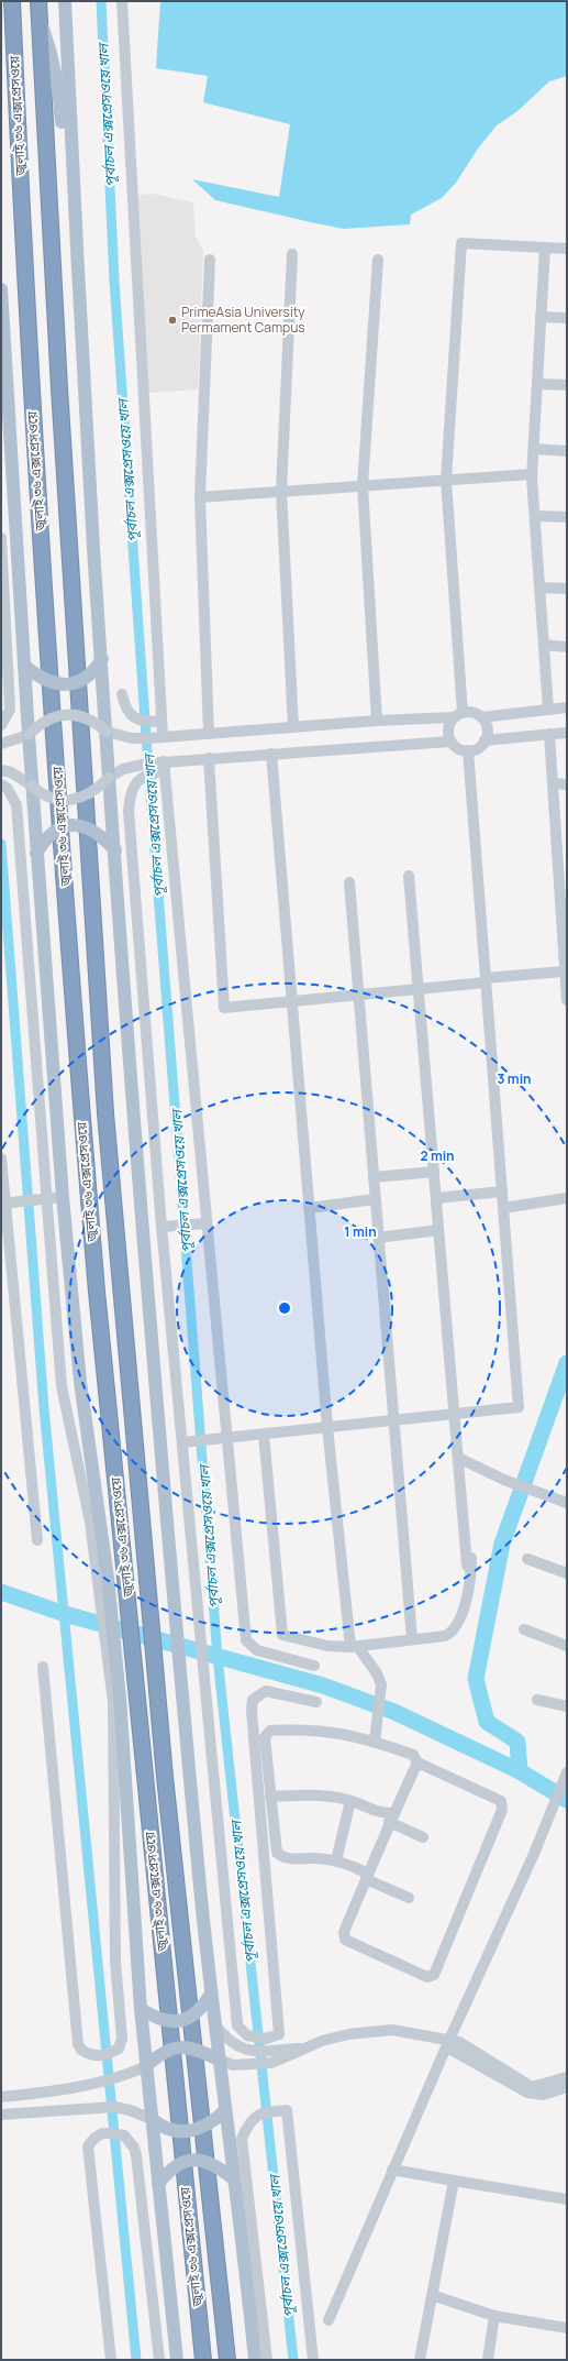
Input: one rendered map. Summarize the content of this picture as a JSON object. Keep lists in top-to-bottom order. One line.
{"streets":{"highway":["জুলাই ৩৬ এক্সপ্রেসওয়ে"]},"water":["পূর্বাচল এক্সপ্রেসওয়ে খাল"],"places":["PrimeAsia University Permament Campus"],"rings":["3 min","2 min","1 min"]}
